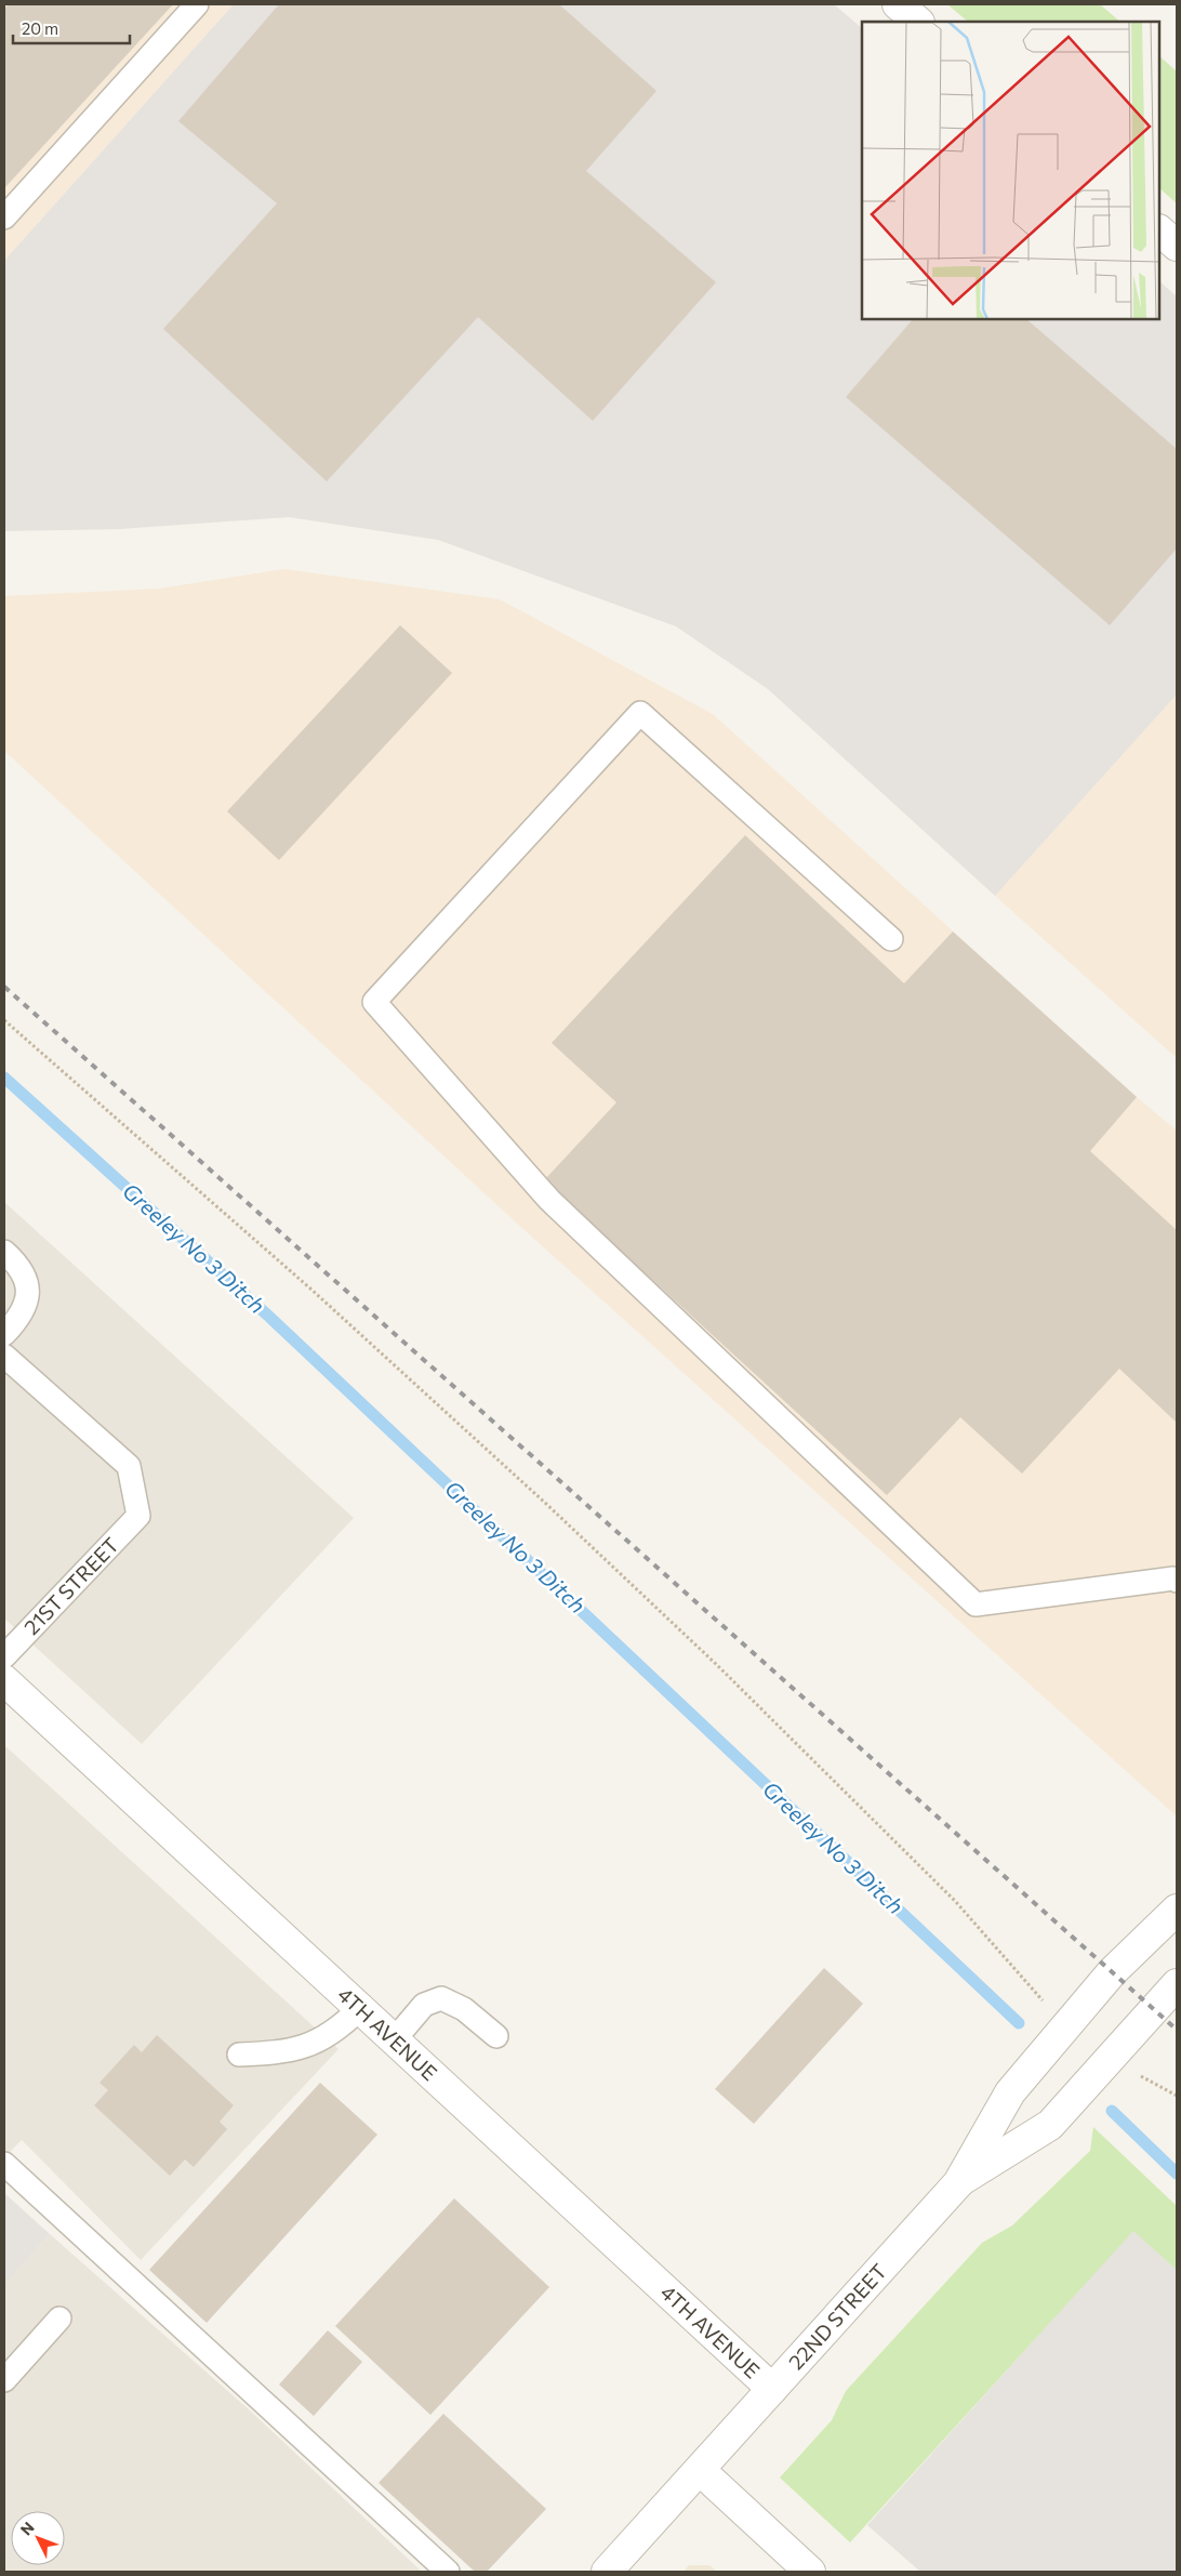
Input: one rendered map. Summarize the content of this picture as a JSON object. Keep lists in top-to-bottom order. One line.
{"streets":{"street":["4TH AVENUE","22ND STREET"],"lane":["21ST STREET"]},"crossings":[["4TH AVENUE","22ND STREET"]],"water":["Greeley No 3 Ditch"],"scale_bar":"20 m","north":"top left"}
